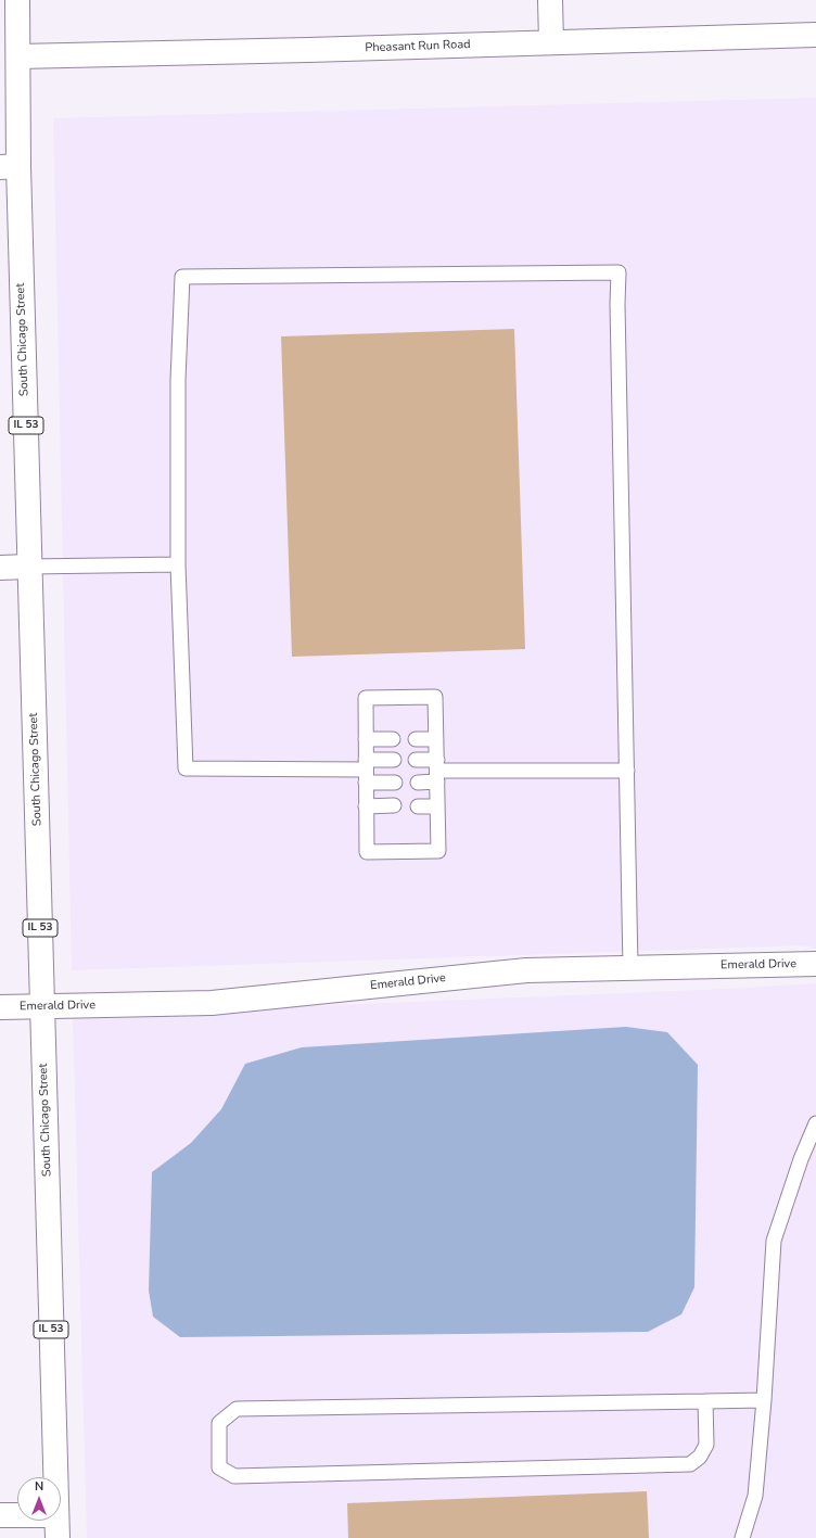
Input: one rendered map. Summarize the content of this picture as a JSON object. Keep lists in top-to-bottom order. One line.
{"streets":{"street":["Pheasant Run Road","South Chicago Street","IL 53","Emerald Drive"]},"crossings":[["Pheasant Run Road","South Chicago Street"],["South Chicago Street","Emerald Drive"]],"north":"top"}
